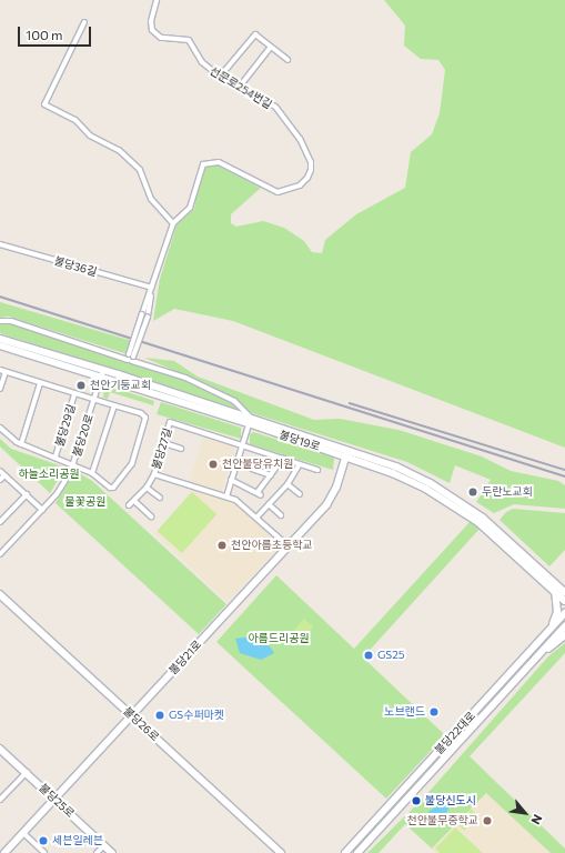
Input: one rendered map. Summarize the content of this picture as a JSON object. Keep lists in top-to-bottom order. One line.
{"streets":{"street":["선문로254번길","불당36길","불당29길","불당20로","불당19로","불당27길","불당21로","불당26로","불당22대로","불당25로"]},"crossings":[["선문로254번길","불당36길"],["불당29길","불당20로"],["불당20로","불당19로"],["불당19로","불당21로"],["불당27길","불당21로"],["불당21로","불당26로"],["불당21로","불당25로"]],"parks":["하늘소리공원","물꽃공원","아름드리공원"],"places":["천안기둥교회","천안불당유치원","두란노교회","천안아름초등학교","GS25","노브랜드","GS수퍼마켓","불당신도시","천안불무중학교","세븐일레븐"],"scale_bar":"100 m","north":"bottom right"}
